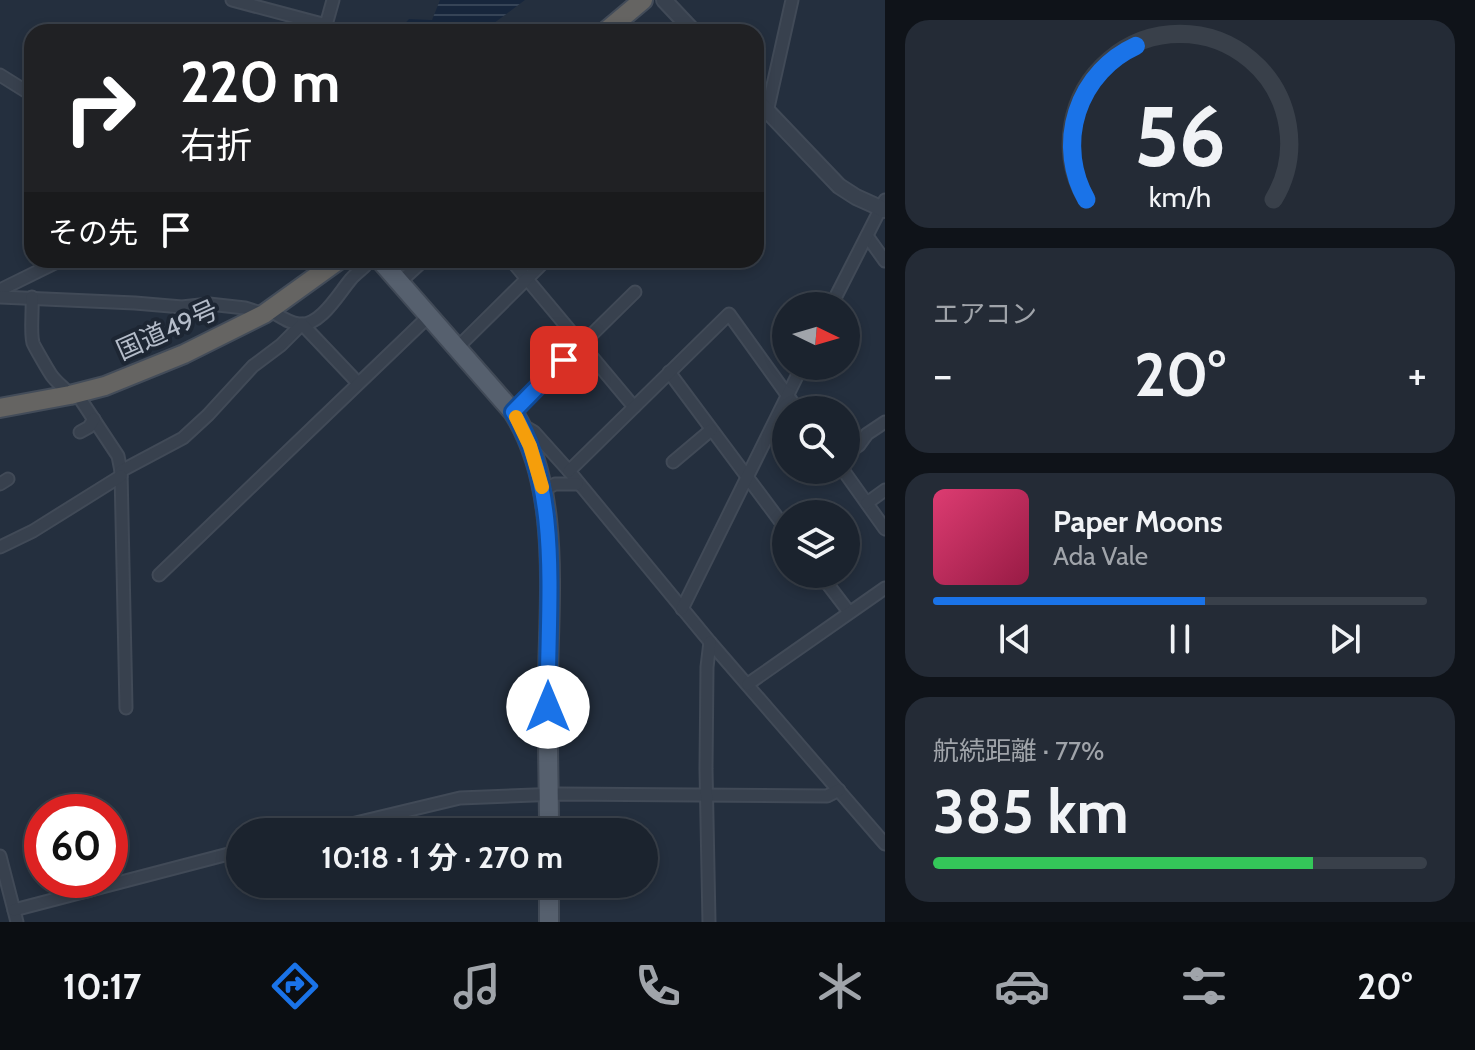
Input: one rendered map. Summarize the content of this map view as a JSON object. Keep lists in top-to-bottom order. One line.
{"streets":{"highway":["国道49号"]},"north":"right","page":{"turn":["220 m","右折"],"then":"その先","tile":["エアコン",["航続距離 · 77%","385 km"]],"heat":["−","20°","+"],"song":["Paper Moons","Ada Vale"],"limit":"60","trip":"10:18 · 1 分 · 270 m","tabs":["10:17","20°"],"gauge":["56","km/h"]}}
